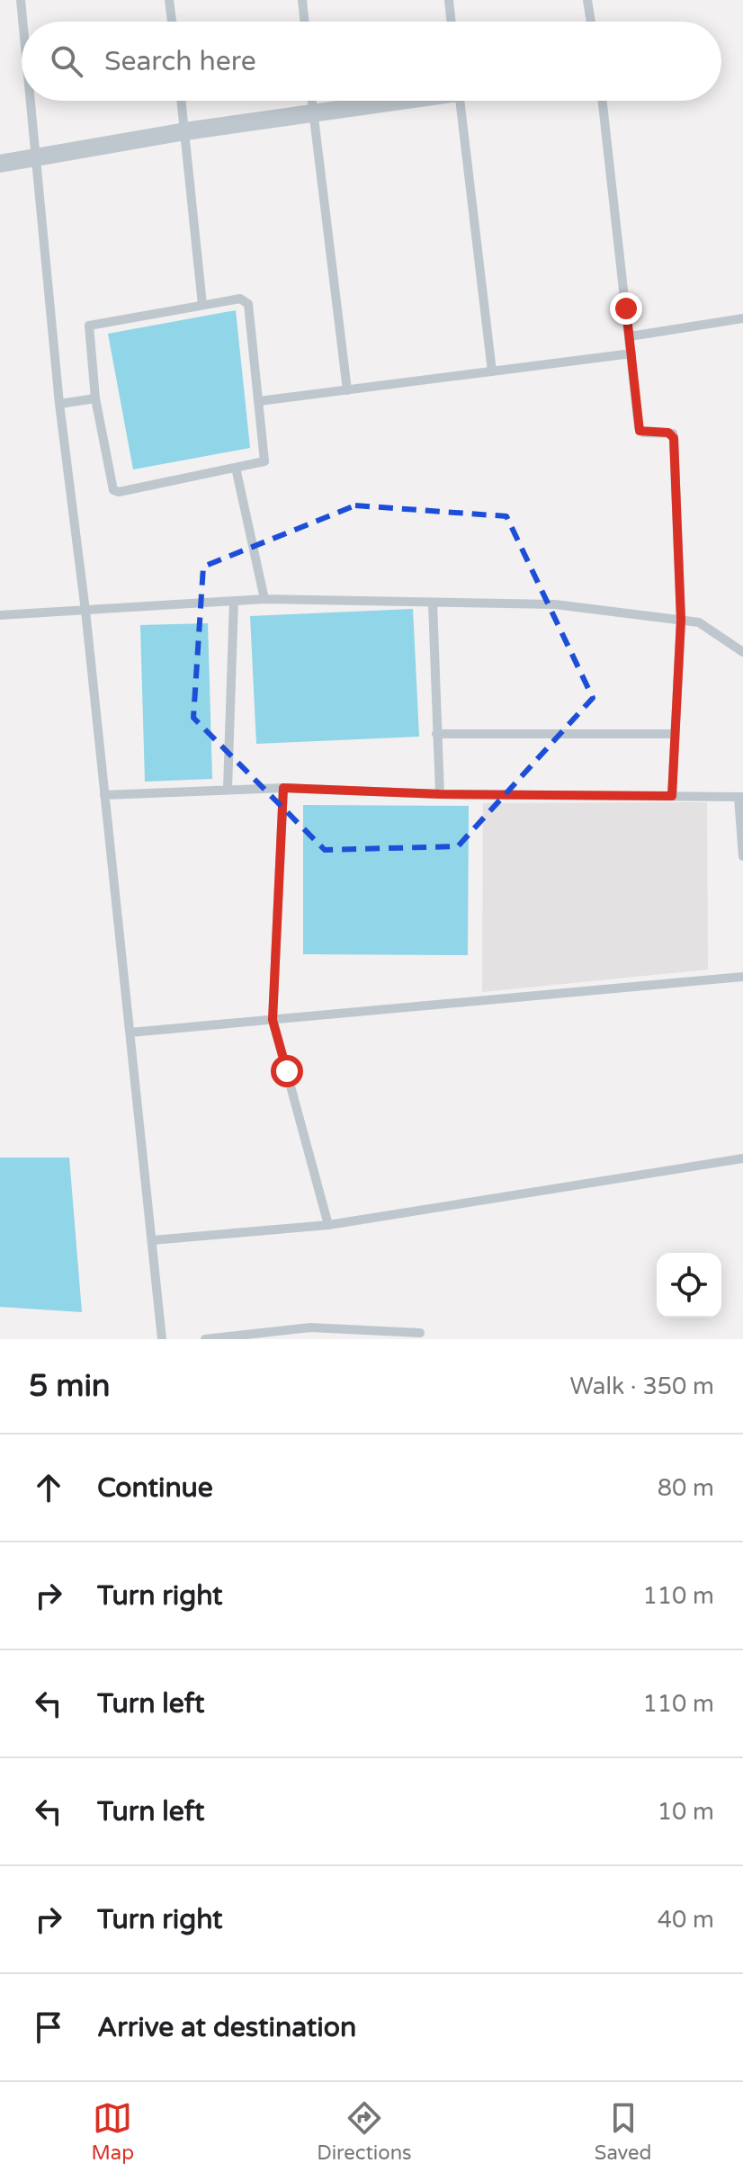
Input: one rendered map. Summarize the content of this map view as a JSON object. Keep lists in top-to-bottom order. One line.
{"page":{"search":"Search here","heading":["5 min","Walk · 350 m"],"list":[["Continue","80 m"],["Turn right","110 m"],["Turn left","110 m"],["Turn left","10 m"],["Turn right","40 m"],"Arrive at destination"],"nav":["Map","Directions","Saved"]}}
